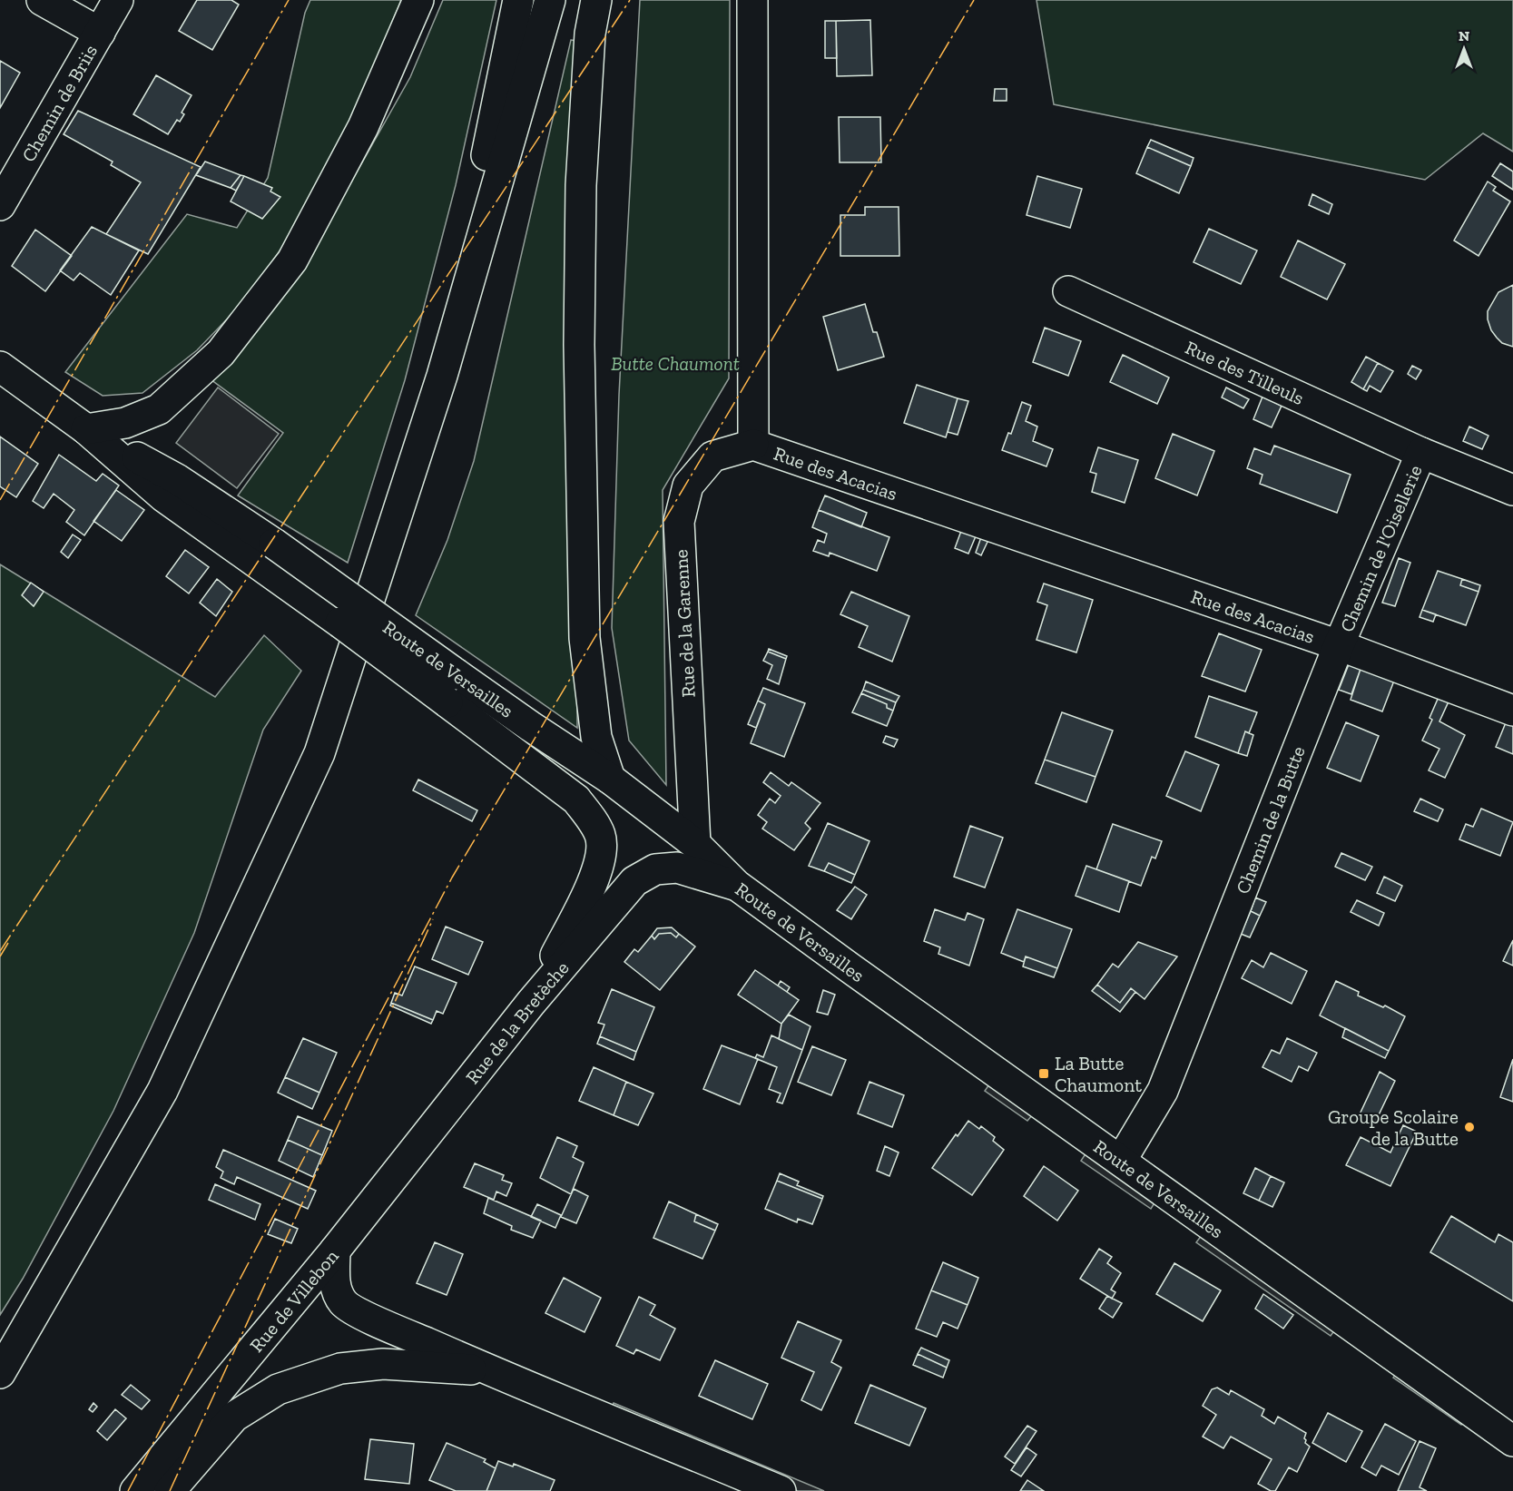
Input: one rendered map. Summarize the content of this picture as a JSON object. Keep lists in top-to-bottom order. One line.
{"streets":{"main road":["Chemin de Briis","Rue des Tilleuls","Rue des Acacias","Chemin de l'Oisellerie","Rue de la Garenne","Route de Versailles","Chemin de la Butte","Rue de la Bretèche","Rue de Villebon"]},"crossings":[["Rue des Tilleuls","Chemin de l'Oisellerie"],["Rue des Acacias","Chemin de l'Oisellerie"],["Rue des Acacias","Rue de la Garenne"],["Rue des Acacias","Chemin de la Butte"],["Chemin de l'Oisellerie","Chemin de la Butte"],["Rue de la Garenne","Route de Versailles"],["Route de Versailles","Chemin de la Butte"],["Route de Versailles","Rue de la Bretèche"],["Rue de la Bretèche","Rue de Villebon"]],"parks":["Butte Chaumont"],"places":{"transit":["La Butte Chaumont"],"other":["Groupe Scolaire de la Butte"]},"north":"top"}
